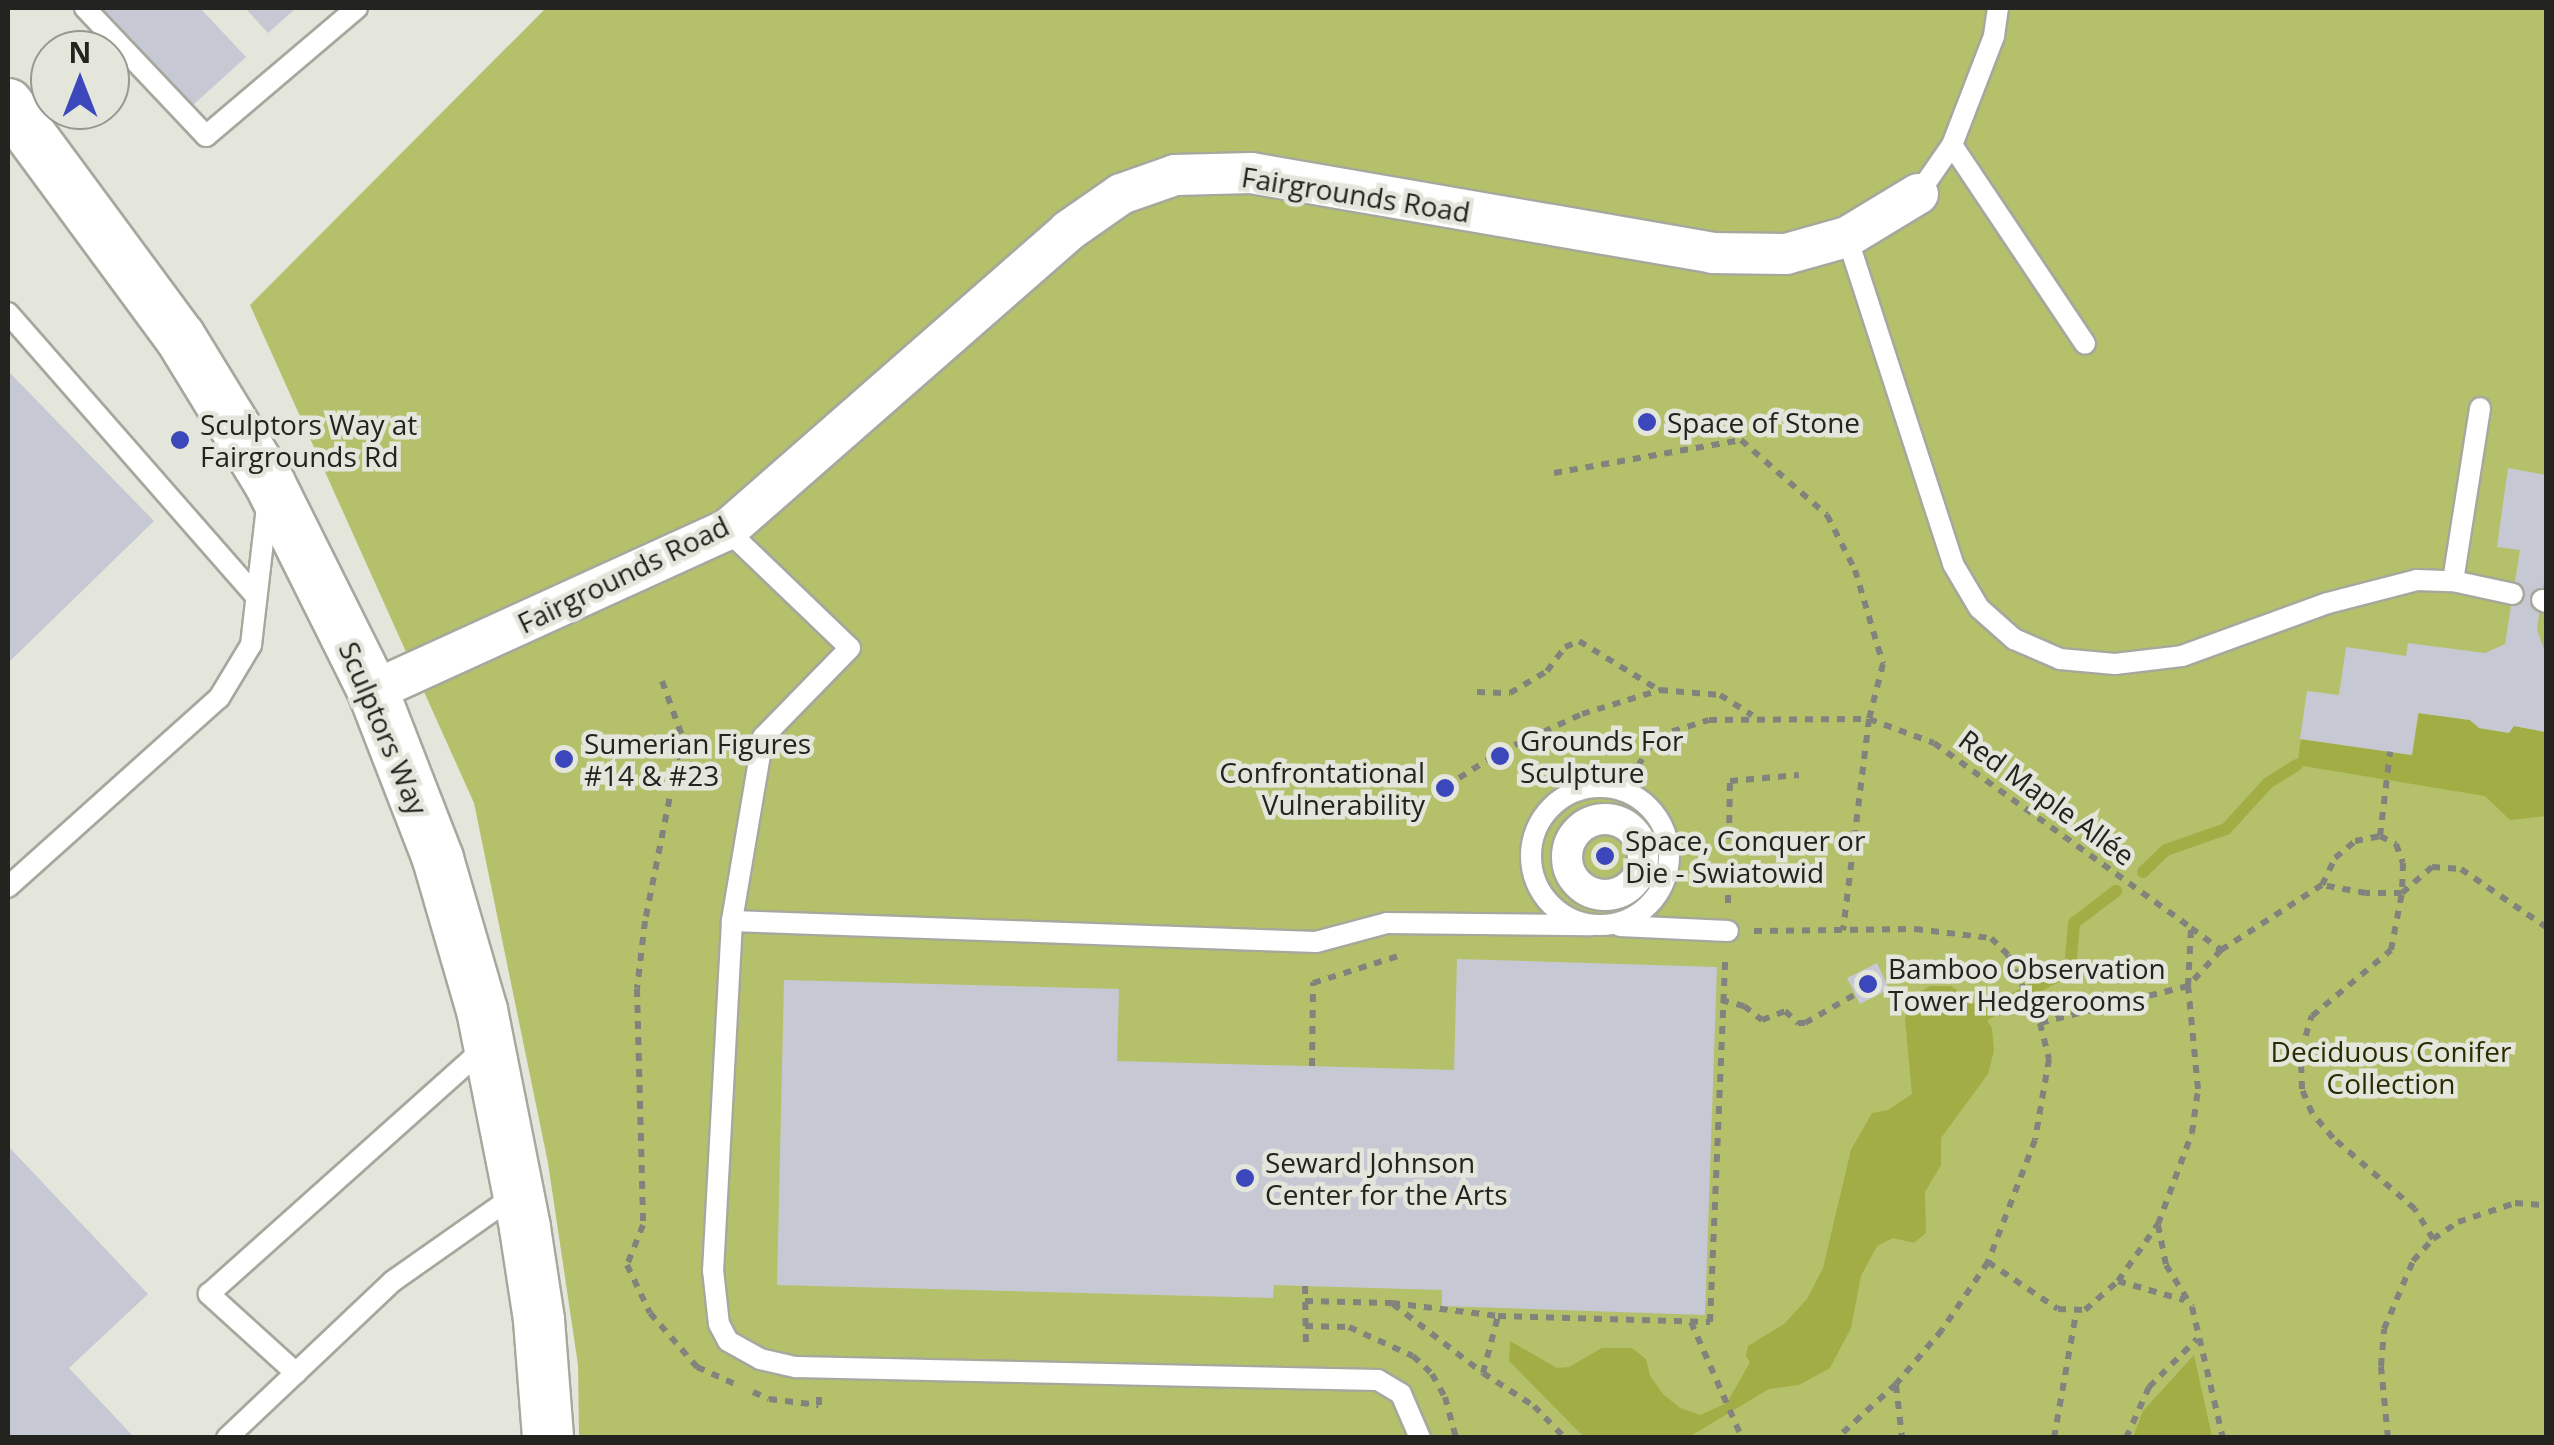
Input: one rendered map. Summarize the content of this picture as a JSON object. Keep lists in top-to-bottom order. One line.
{"streets":{"street":["Fairgrounds Road","Sculptors Way"],"path":["Red Maple Allée"]},"crossings":[["Fairgrounds Road","Sculptors Way"]],"parks":["Deciduous Conifer Collection"],"places":["Space of Stone","Sculptors Way at Fairgrounds Rd","Grounds For Sculpture","Sumerian Figures #14 & #23","Confrontational Vulnerability","Space, Conquer or Die - Swiatowid","Bamboo Observation Tower Hedgerooms","Seward Johnson Center for the Arts"],"north":"top"}
